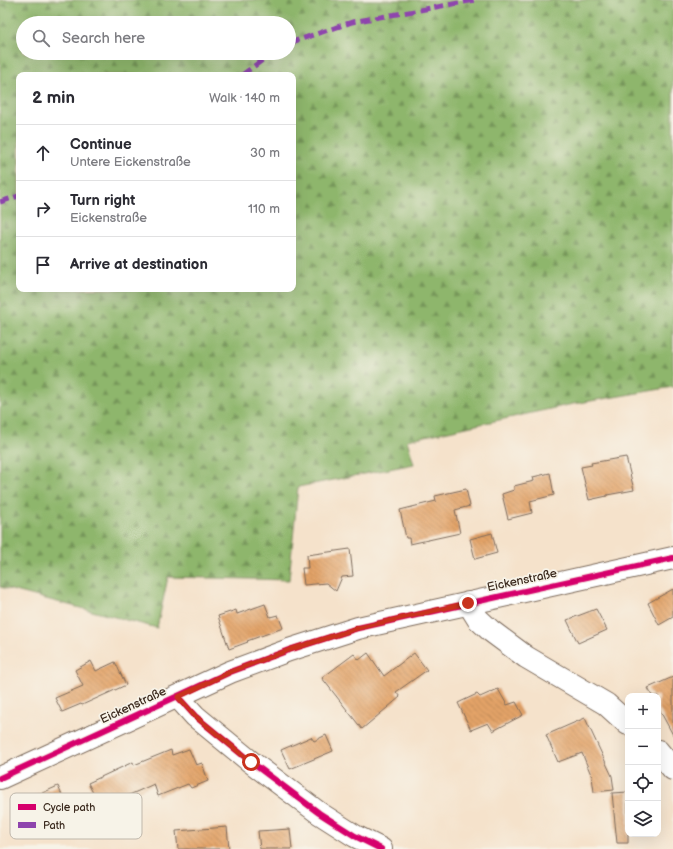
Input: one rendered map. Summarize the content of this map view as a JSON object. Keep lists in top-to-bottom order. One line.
{"streets":{"street":["Eickenstraße"]},"legend":["Cycle path","Path"],"page":{"search":"Search here","heading":["2 min","Walk · 140 m"],"list":[["Continue","Untere Eickenstraße","30 m"],["Turn right","Eickenstraße","110 m"],"Arrive at destination"],"map_buttons":["+","−"]}}
